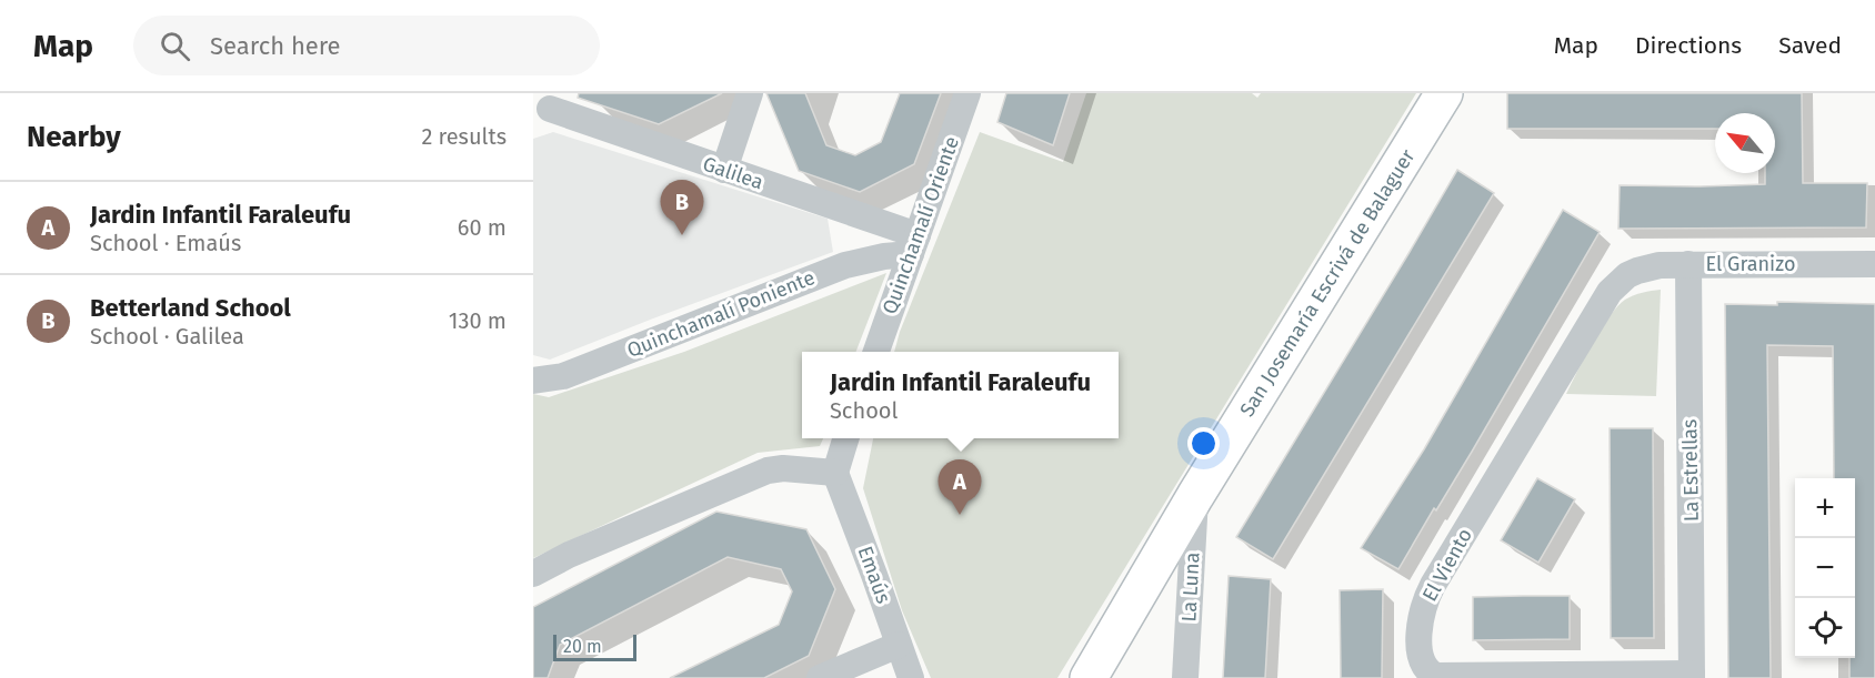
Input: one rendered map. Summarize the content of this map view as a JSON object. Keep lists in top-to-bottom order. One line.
{"streets":{"street":["Galilea","Quinchamalí Oriente","El Granizo","San Josemaría Escrivá de Balaguer","Quinchamalí Poniente","La Estrellas","El Viento","Emaús","La Luna"]},"crossings":[["Galilea","Quinchamalí Oriente"],["Galilea","Quinchamalí Poniente"],["Quinchamalí Oriente","Quinchamalí Poniente"],["El Granizo","La Estrellas"],["El Granizo","El Viento"],["San Josemaría Escrivá de Balaguer","La Luna"],["La Estrellas","El Viento"]],"scale_bar":"20 m","north":"top left","page":{"header":"Map","search":"Search here","nav":["Map","Directions","Saved"],"heading":["Nearby","2 results"],"list":[{"mark":"A","name":"Jardin Infantil Faraleufu","note":"School · Emaús","value":"60 m"},{"mark":"B","name":"Betterland School","note":"School · Galilea","value":"130 m"}],"pins":["B","A"],"popup":["Jardin Infantil Faraleufu","School"],"map_buttons":["+","−"],"scale":"20 m"}}
